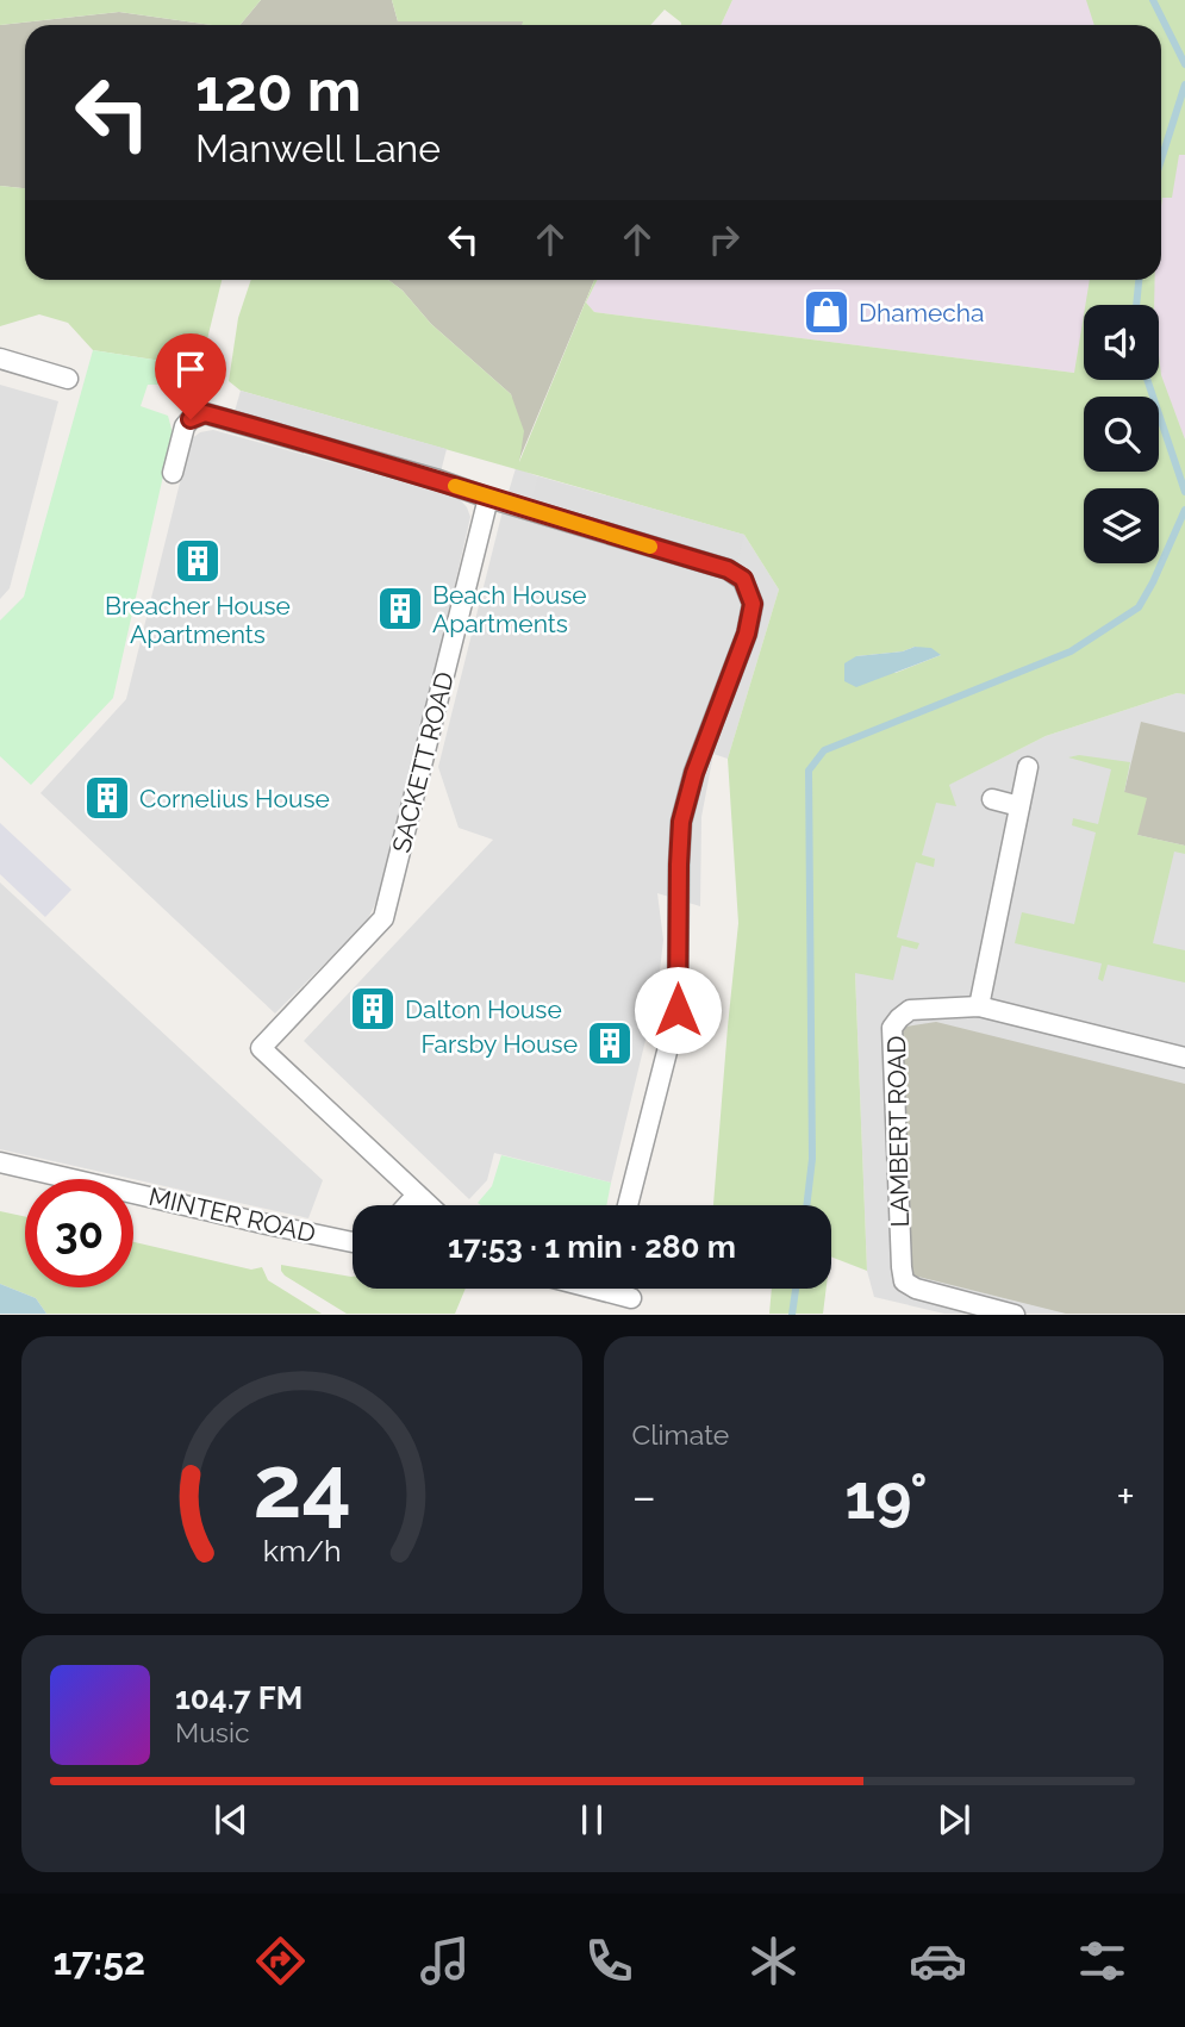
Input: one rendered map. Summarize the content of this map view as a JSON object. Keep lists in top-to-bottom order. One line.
{"streets":{"street":["SACKETT ROAD","LAMBERT ROAD","MINTER ROAD"]},"places":{"shop":["Dhamecha"],"building":["Breacher House Apartments","Beach House Apartments","Cornelius House","Dalton House","Farsby House"]},"page":{"turn":["120 m","Manwell Lane"],"limit":"30","trip":"17:53 · 1 min · 280 m","tile":"Climate","heat":["−","19°","+"],"song":["104.7 FM","Music"],"tabs":"17:52","gauge":["24","km/h"]}}
